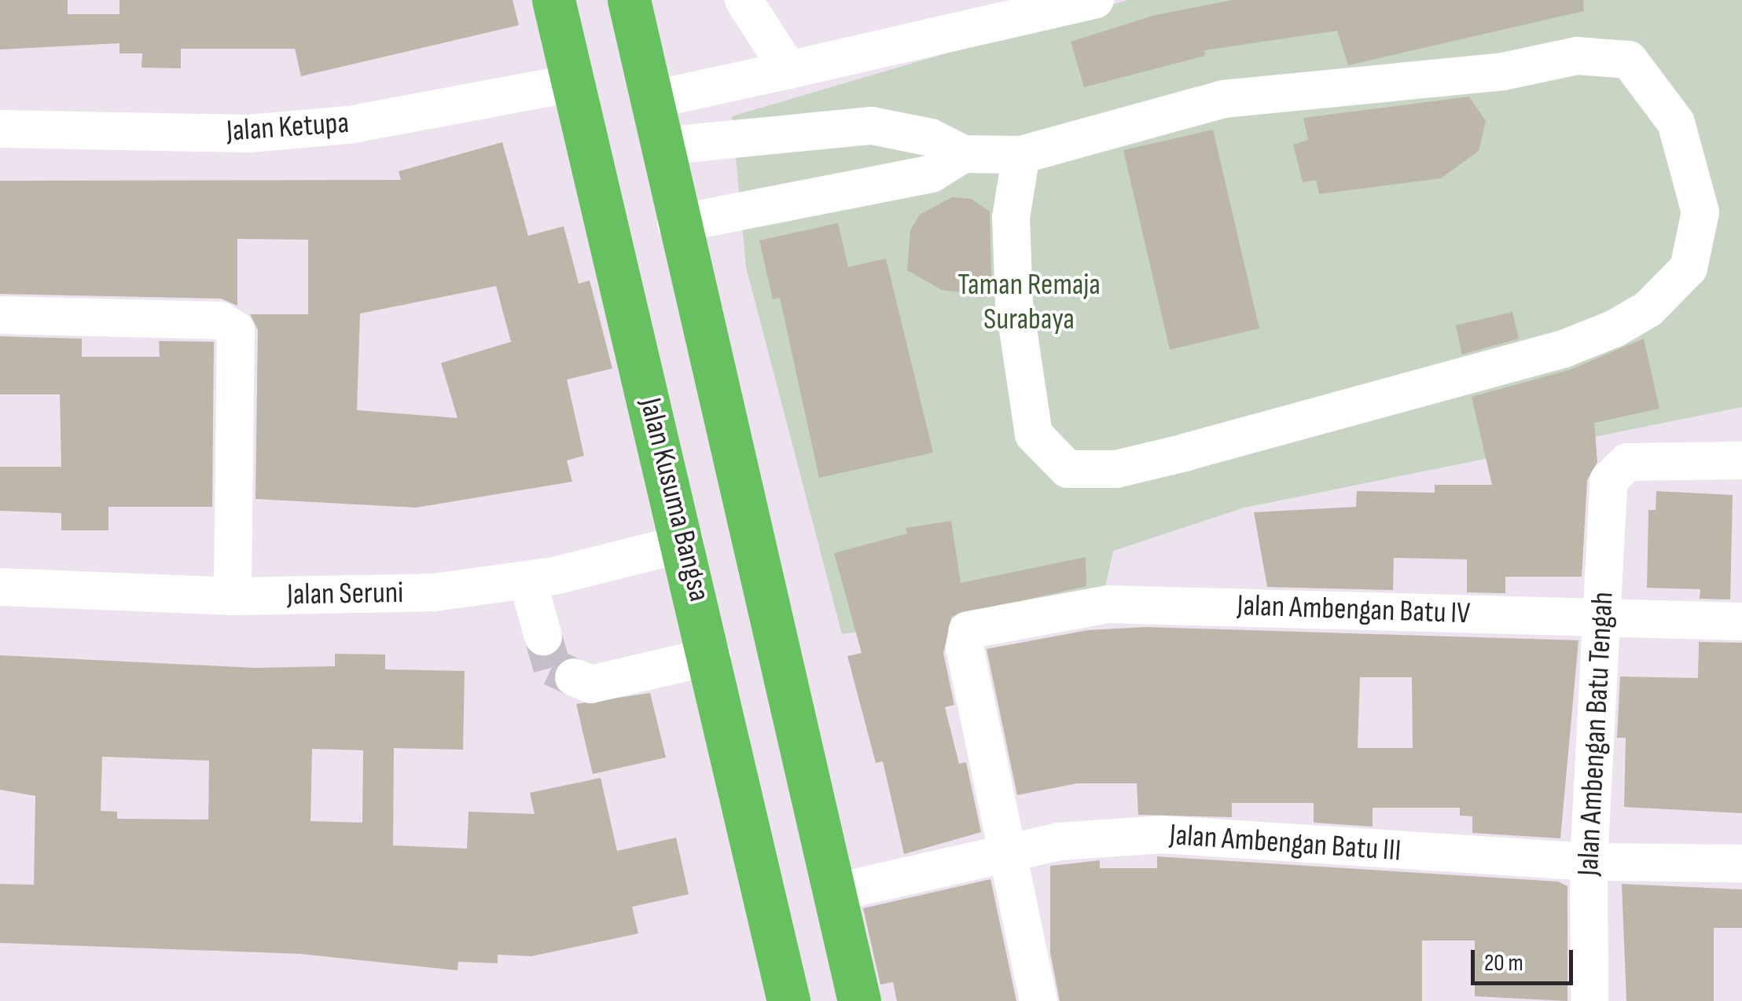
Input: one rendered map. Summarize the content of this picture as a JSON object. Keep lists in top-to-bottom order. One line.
{"streets":{"highway":["Jalan Kusuma Bangsa"],"street":["Jalan Ketupa","Jalan Seruni","Jalan Ambengan Batu IV","Jalan Ambengan Batu Tengah","Jalan Ambengan Batu III"]},"crossings":[["Jalan Ketupa","Jalan Kusuma Bangsa"],["Jalan Kusuma Bangsa","Jalan Seruni"],["Jalan Ambengan Batu IV","Jalan Ambengan Batu Tengah"],["Jalan Ambengan Batu IV","Jalan Ambengan Batu III"],["Jalan Ambengan Batu Tengah","Jalan Ambengan Batu III"]],"parks":["Taman Remaja Surabaya"],"scale_bar":"20 m"}
